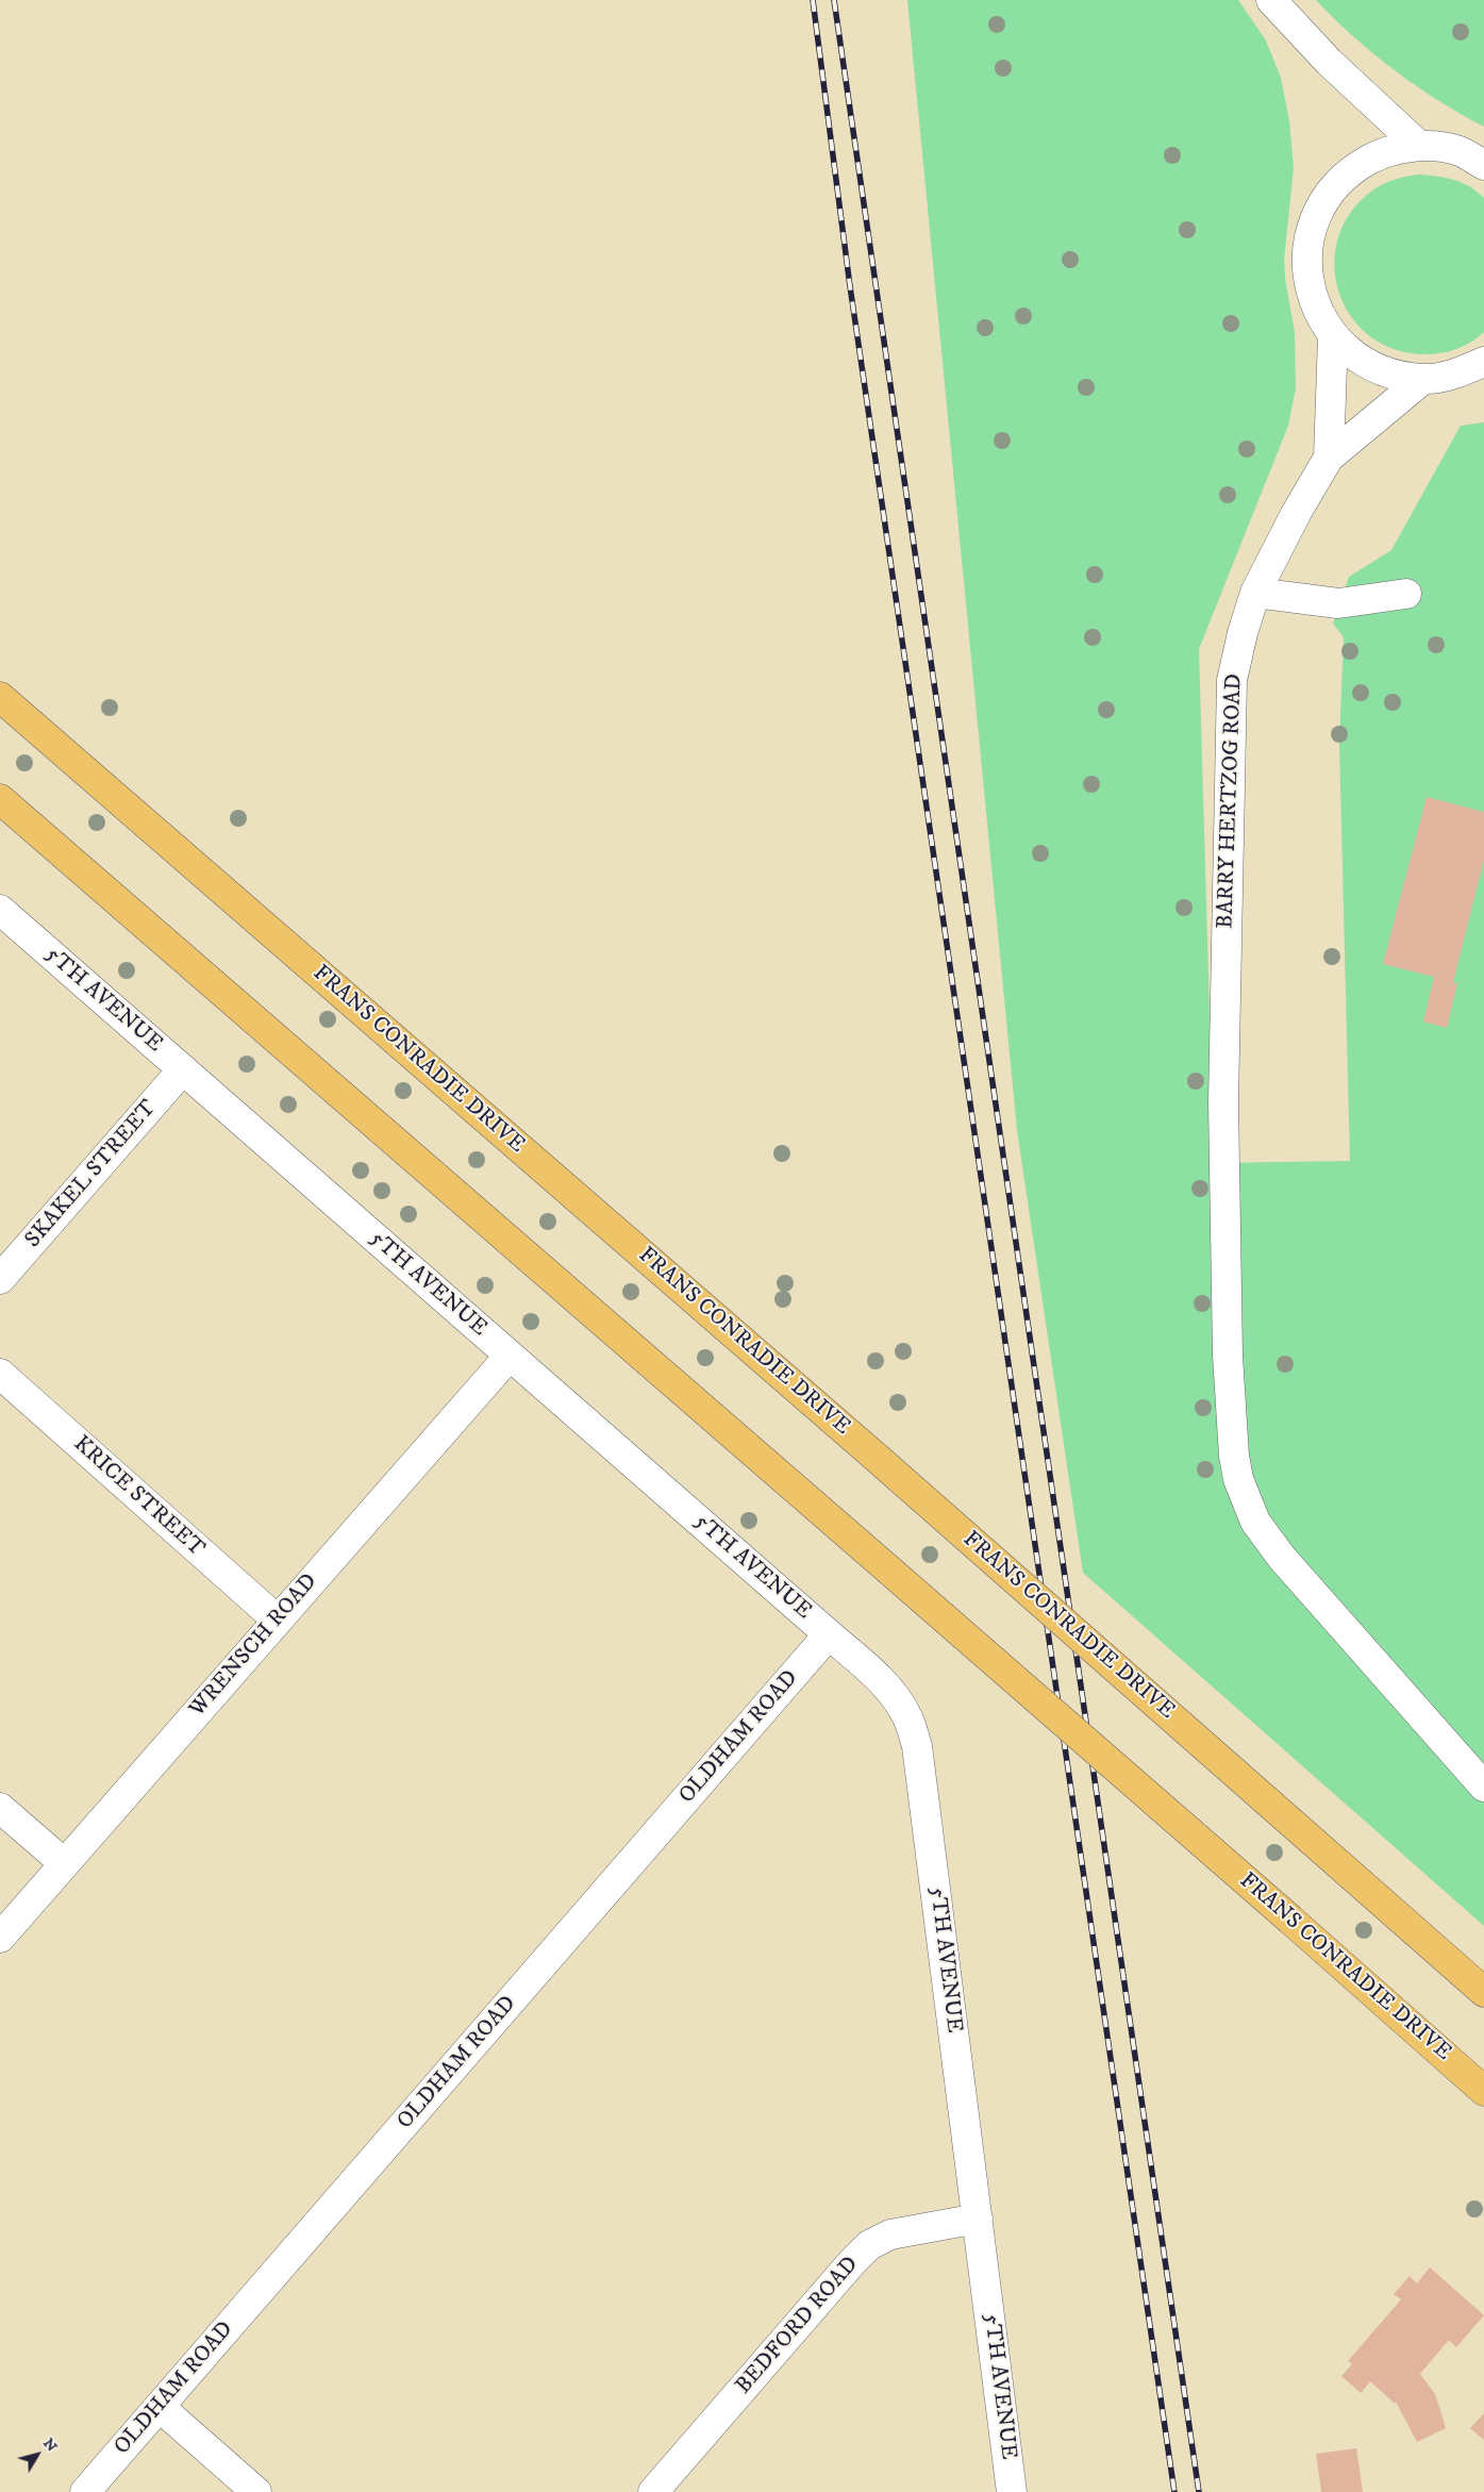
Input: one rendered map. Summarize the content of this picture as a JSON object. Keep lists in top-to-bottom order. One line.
{"streets":{"main road":["FRANS CONRADIE DRIVE"],"street":["BARRY HERTZOG ROAD","5TH AVENUE","SKAKEL STREET","KRICE STREET","WRENSCH ROAD","OLDHAM ROAD","BEDFORD ROAD"]},"crossings":[["5TH AVENUE","SKAKEL STREET"],["5TH AVENUE","WRENSCH ROAD"],["5TH AVENUE","OLDHAM ROAD"],["5TH AVENUE","BEDFORD ROAD"],["KRICE STREET","WRENSCH ROAD"]],"north":"top right"}
